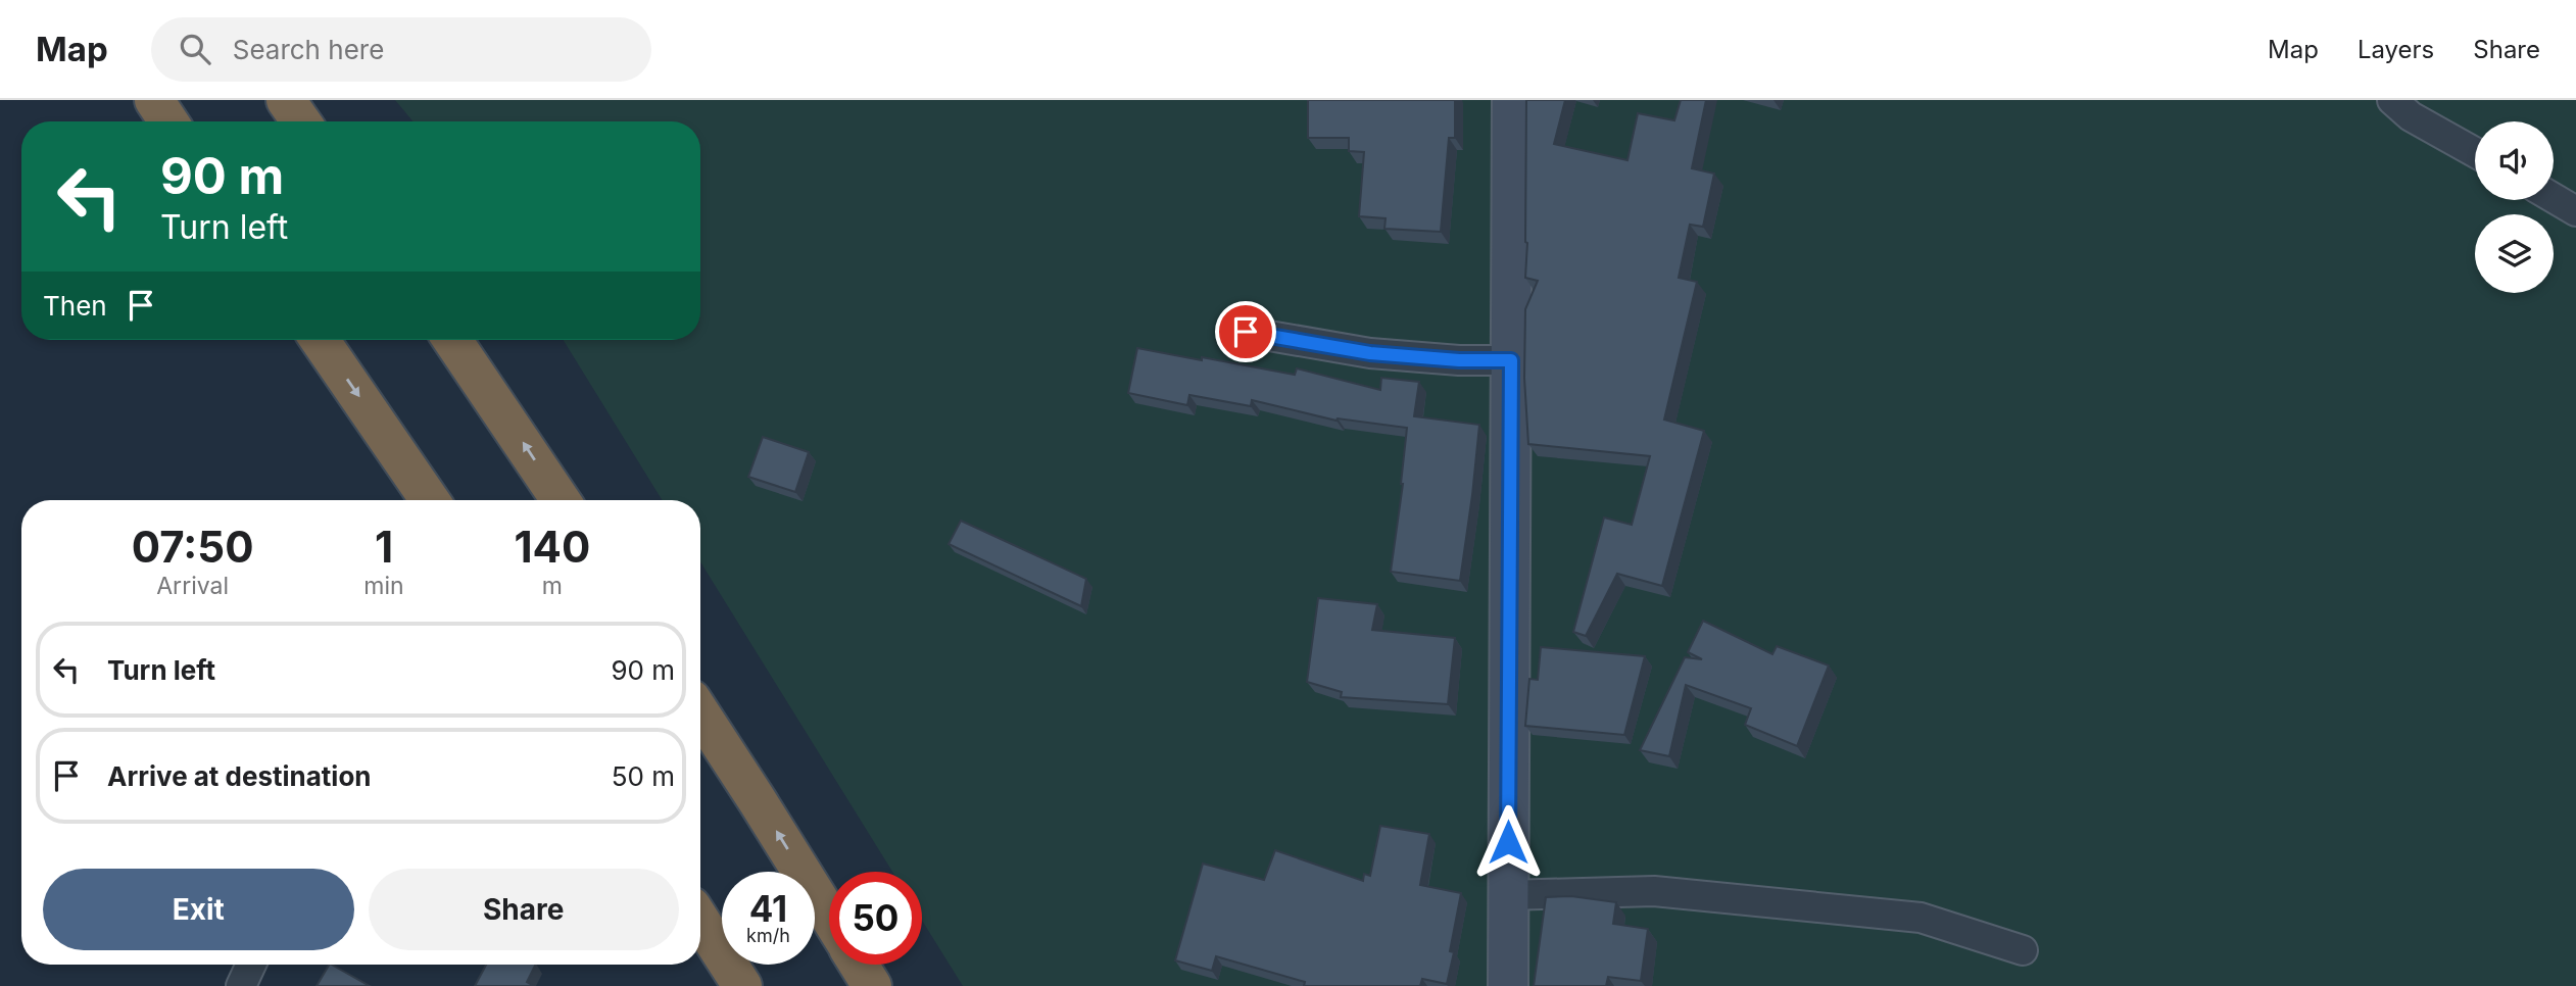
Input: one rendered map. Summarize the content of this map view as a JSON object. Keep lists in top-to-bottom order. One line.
{"page":{"header":"Map","search":"Search here","nav":["Map","Layers","Share"],"turn":["90 m","Turn left"],"then":"Then","eta":["07:50","Arrival","1","min","140","m"],"list":[{"name":"Turn left","value":"90 m"},{"name":"Arrive at destination","value":"50 m"}],"buttons":["Exit","Share"],"speed":"41 km/h","limit":"50"}}
